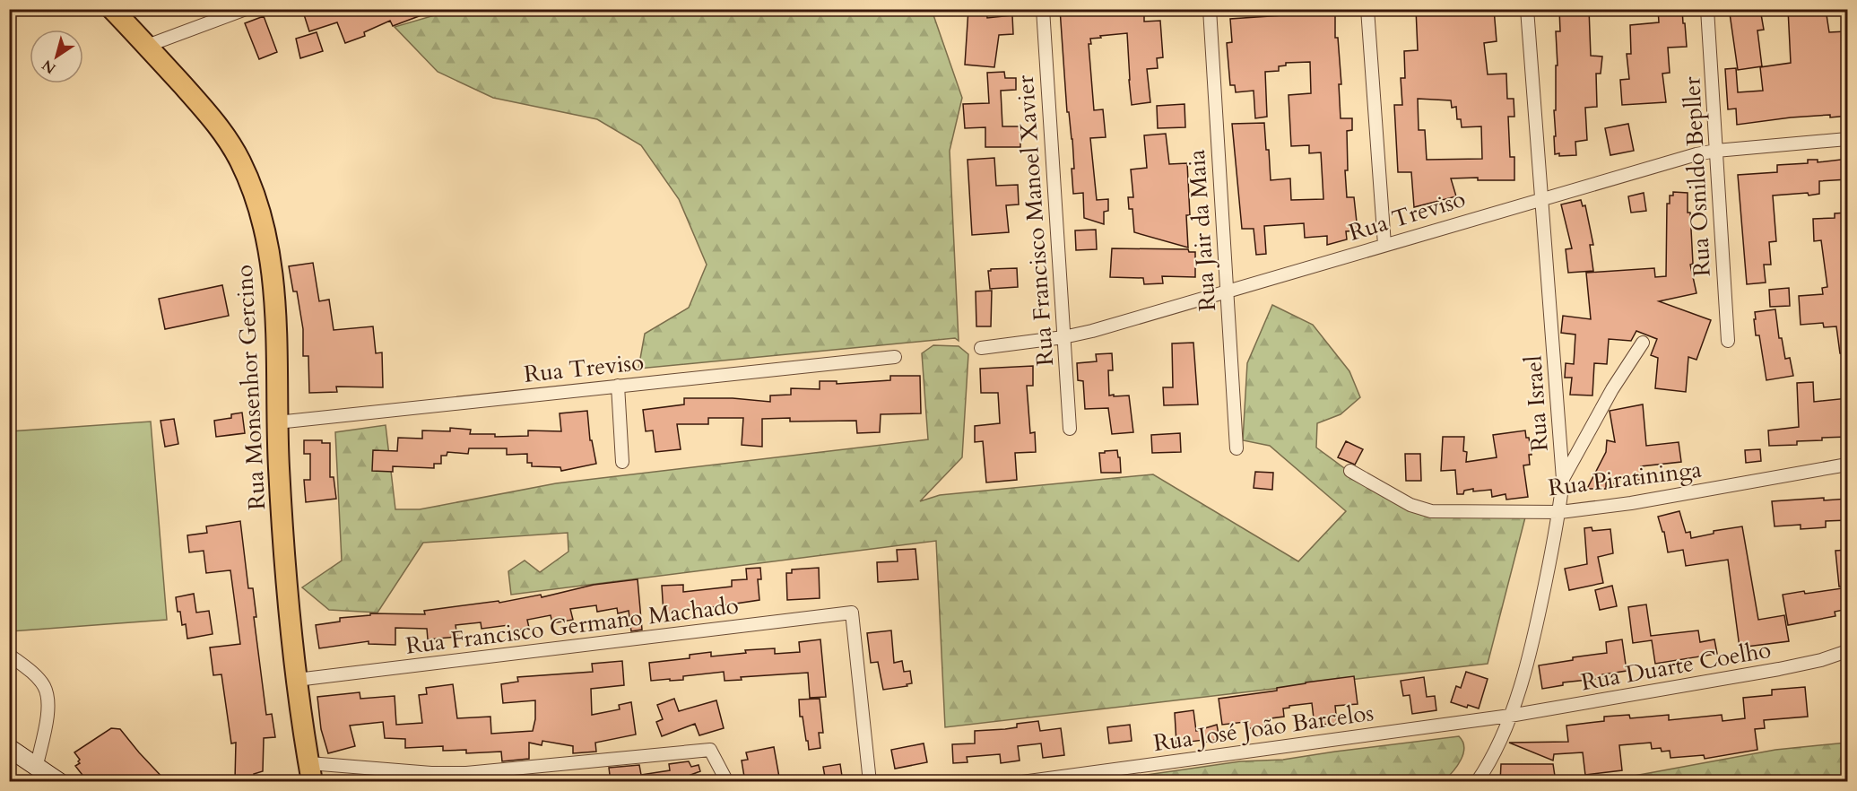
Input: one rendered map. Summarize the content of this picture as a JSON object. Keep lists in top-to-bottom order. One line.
{"streets":{"main road":["Rua Monsenhor Gercino"],"street":["Rua Osnildo Bepller","Rua Treviso","Rua Francisco Manoel Xavier","Rua Jair da Maia","Rua Israel","Rua Piratininga","Rua Francisco Germano Machado","Rua Duarte Coelho","Rua José João Barcelos"]},"crossings":[["Rua Osnildo Bepller","Rua Treviso"],["Rua Treviso","Rua Francisco Manoel Xavier"],["Rua Treviso","Rua Jair da Maia"],["Rua Treviso","Rua Monsenhor Gercino"],["Rua Treviso","Rua Israel"],["Rua Monsenhor Gercino","Rua Francisco Germano Machado"],["Rua Israel","Rua Piratininga"],["Rua Israel","Rua Duarte Coelho"],["Rua Israel","Rua José João Barcelos"],["Rua Duarte Coelho","Rua José João Barcelos"]],"north":"bottom left"}
